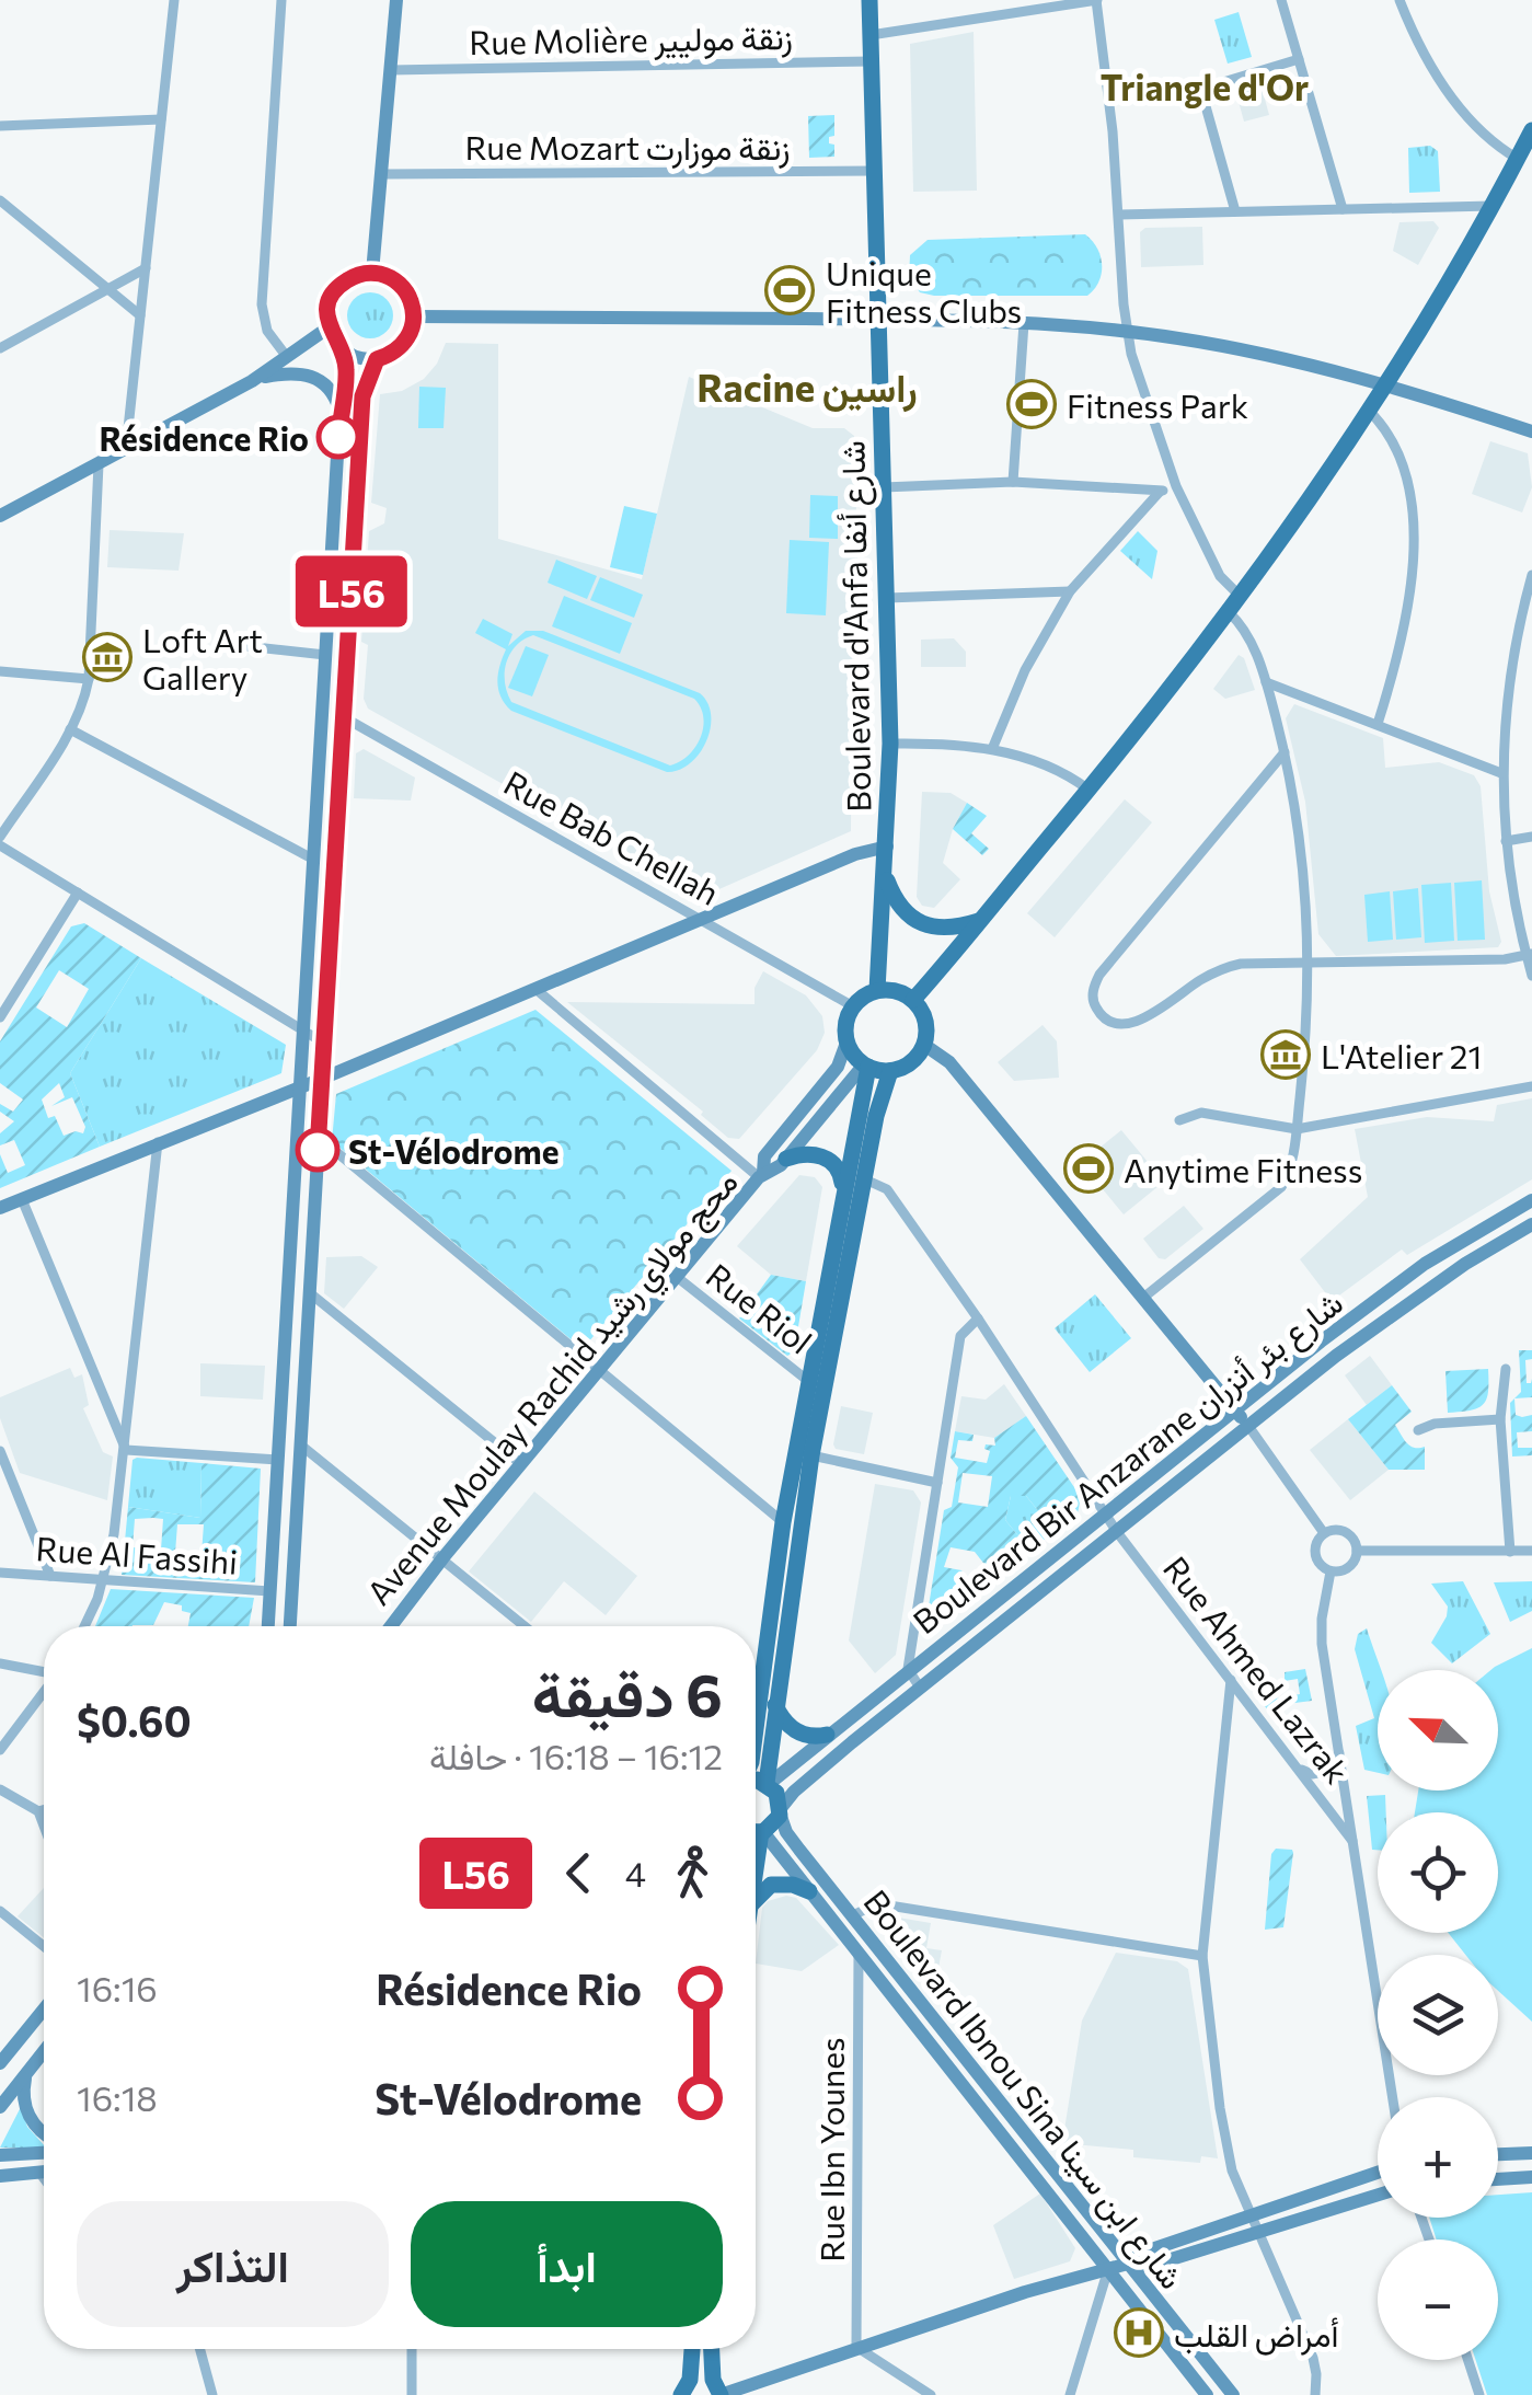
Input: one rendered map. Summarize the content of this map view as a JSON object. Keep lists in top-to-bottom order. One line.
{"streets":{"main road":["Boulevard d'Anfa شارع أنفا","Avenue Moulay Rachid محج مولاي رشيد","Boulevard Bir Anzarane شارع بئر أنزران","Boulevard Ibnou Sina شارع ابن سينا"],"street":["Rue Molière زنقة موليير","Rue Mozart زنقة موزارت","Rue Bab Chellah","Rue Riol","Rue Al Fassihi","Rue Ahmed Lazrak","Rue Ibn Younes"]},"crossings":[["Rue Molière زنقة موليير","Boulevard d'Anfa شارع أنفا"],["Rue Mozart زنقة موزارت","Boulevard d'Anfa شارع أنفا"],["Boulevard d'Anfa شارع أنفا","Rue Bab Chellah"],["Boulevard d'Anfa شارع أنفا","Avenue Moulay Rachid محج مولاي رشيد"],["Rue Bab Chellah","Avenue Moulay Rachid محج مولاي رشيد"],["Rue Riol","Avenue Moulay Rachid محج مولاي رشيد"],["Boulevard Bir Anzarane شارع بئر أنزران","Rue Ahmed Lazrak"],["Boulevard Bir Anzarane شارع بئر أنزران","Boulevard Ibnou Sina شارع ابن سينا"],["Boulevard Ibnou Sina شارع ابن سينا","Rue Ibn Younes"]],"districts":["Triangle d'Or","Racine راسين"],"places":{"sports":["Unique Fitness Clubs","Fitness Park","Anytime Fitness"],"other":["Résidence Rio","St-Vélodrome"],"museum":["Loft Art Gallery","L'Atelier 21"],"hospital":["أمراض القلب"]},"lines":["bus line L56"],"north":"top left","page":{"on_map":"L56","heading":["6 دقيقة","16:12 – 16:18 · حافلة","$0.60"],"map_buttons":["+","−"],"legs":["4","L56"],"list":[{"name":"Résidence Rio","value":"16:16"},{"name":"St-Vélodrome","value":"16:18"}],"buttons":["ابدأ","التذاكر"]}}
